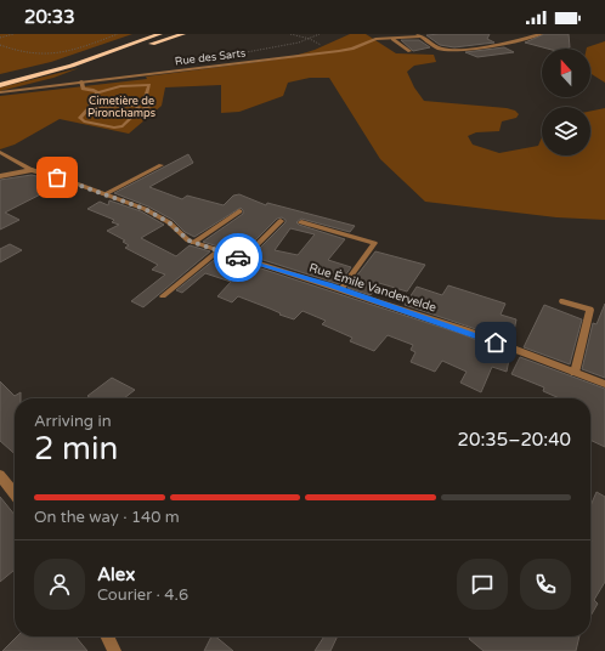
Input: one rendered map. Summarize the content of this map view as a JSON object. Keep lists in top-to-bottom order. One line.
{"streets":{"street":["Rue des Sarts","Rue Émile Vandervelde"]},"parks":["Cimetière de Pironchamps"],"north":"top","page":{"status":"20:33","heading":["2 min","Arriving in","20:35–20:40"],"panel":["Alex","Courier · 4.6"],"bar":"On the way · 140 m"}}
